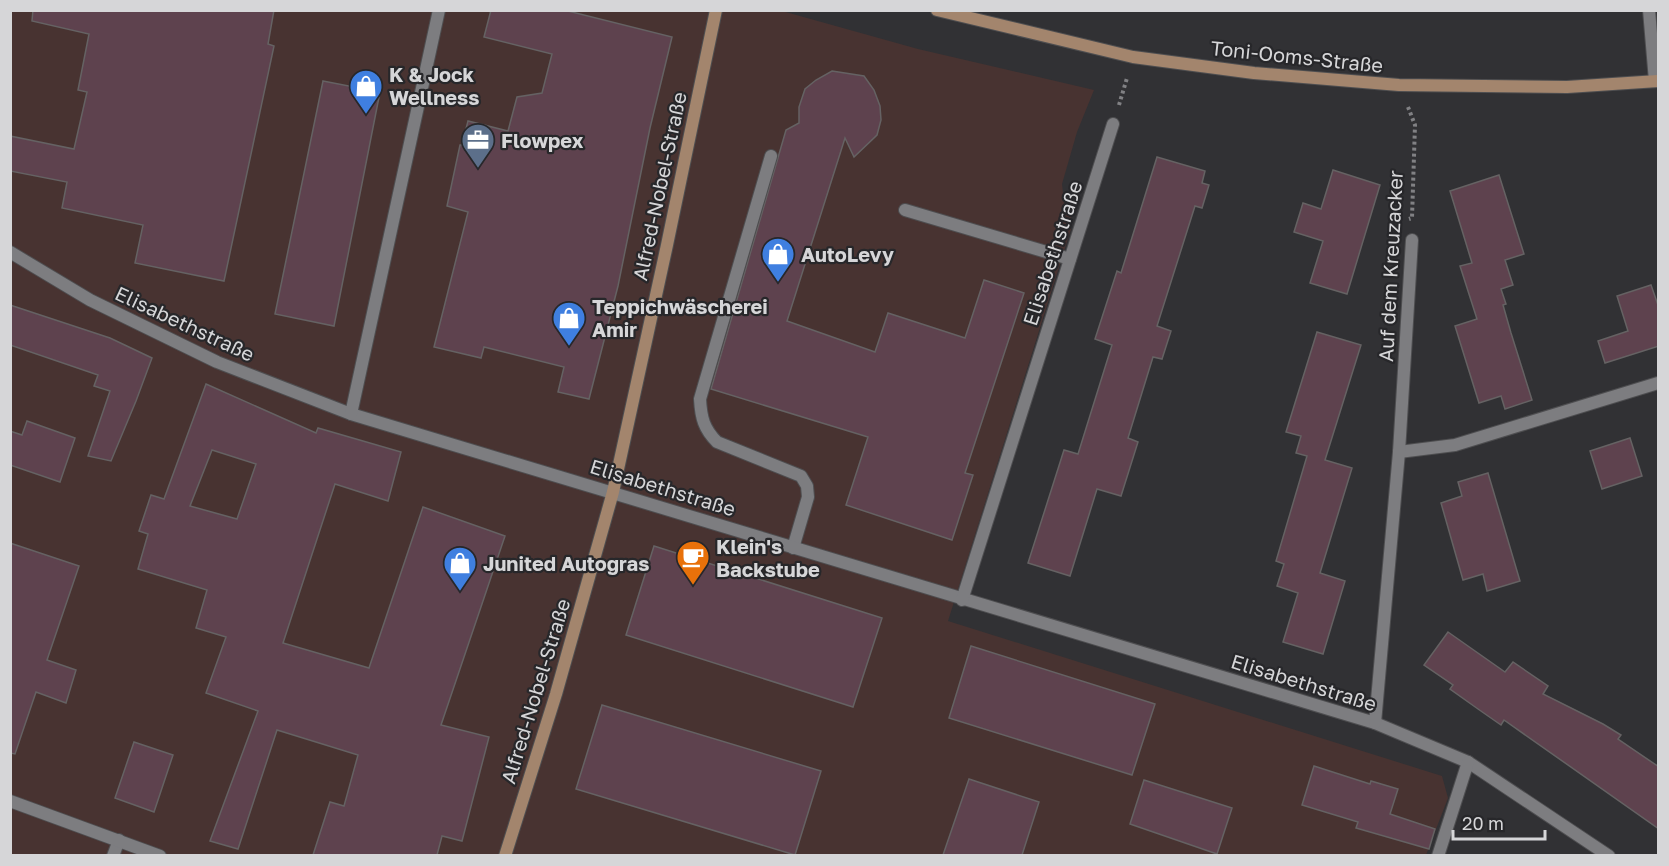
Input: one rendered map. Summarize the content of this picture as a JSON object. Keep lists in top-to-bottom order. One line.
{"streets":{"street":["Toni-Ooms-Straße","Alfred-Nobel-Straße","Elisabethstraße","Auf dem Kreuzacker"]},"crossings":[["Toni-Ooms-Straße","Auf dem Kreuzacker"],["Alfred-Nobel-Straße","Elisabethstraße"],["Elisabethstraße","Auf dem Kreuzacker"]],"places":{"shop":["K & Jock Wellness","AutoLevy","Teppichwäscherei Amir","Junited Autogras"],"office":["Flowpex"],"cafe":["Klein's Backstube"]},"scale_bar":"20 m"}
